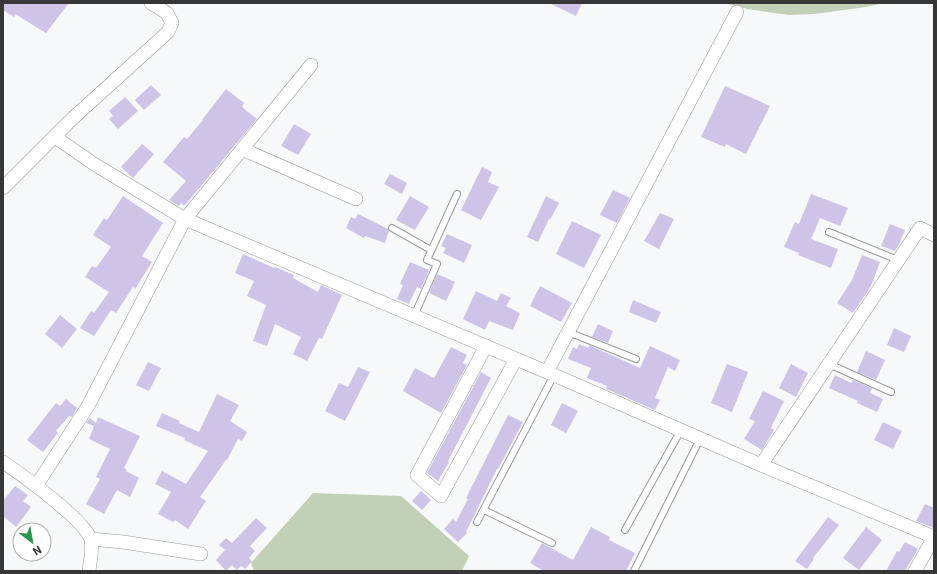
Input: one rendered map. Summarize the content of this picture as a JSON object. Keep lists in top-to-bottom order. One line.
{"north":"bottom right"}
